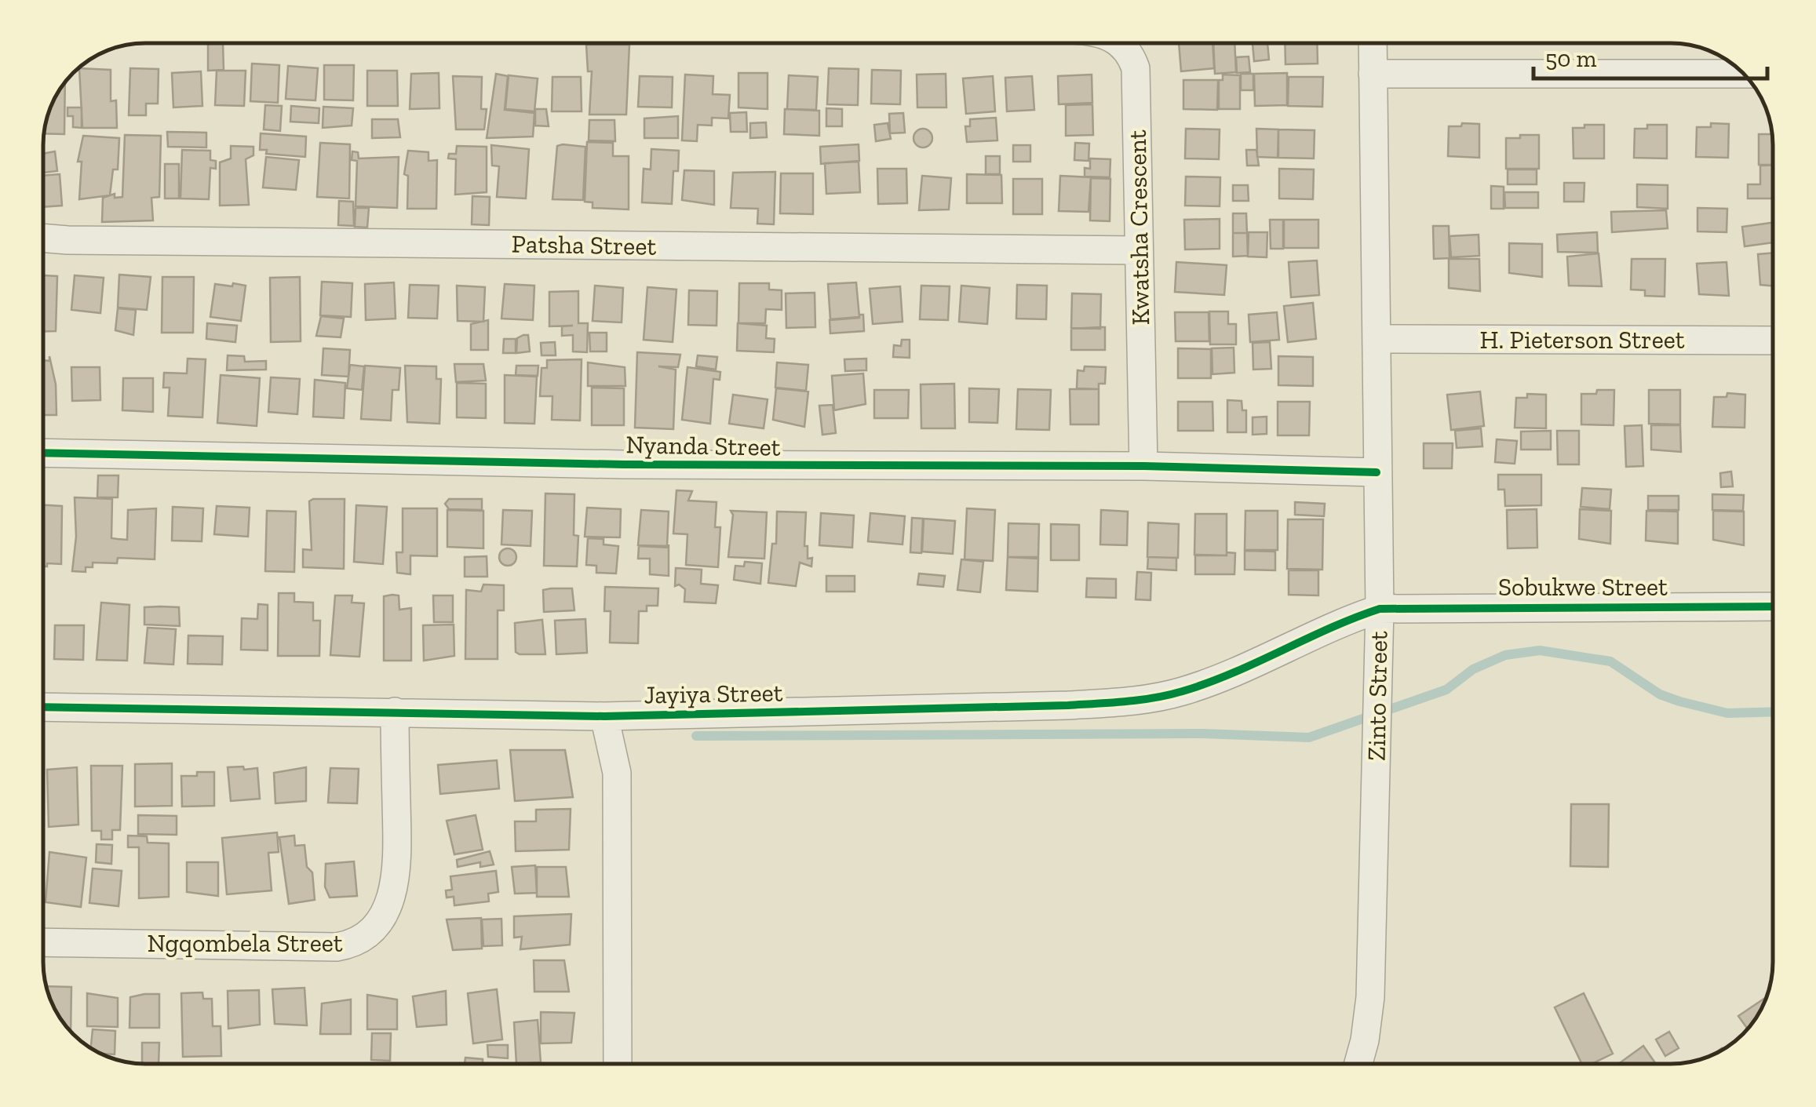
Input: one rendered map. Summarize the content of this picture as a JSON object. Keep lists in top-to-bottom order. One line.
{"streets":{"street":["Kwatsha Crescent","Patsha Street","H. Pieterson Street","Nyanda Street","Sobukwe Street","Jayiya Street","Zinto Street","Ngqombela Street"]},"crossings":[["Kwatsha Crescent","Patsha Street"],["Kwatsha Crescent","Nyanda Street"],["H. Pieterson Street","Zinto Street"],["Nyanda Street","Zinto Street"],["Sobukwe Street","Jayiya Street"],["Sobukwe Street","Zinto Street"],["Jayiya Street","Zinto Street"],["Jayiya Street","Ngqombela Street"]],"scale_bar":"50 m"}
